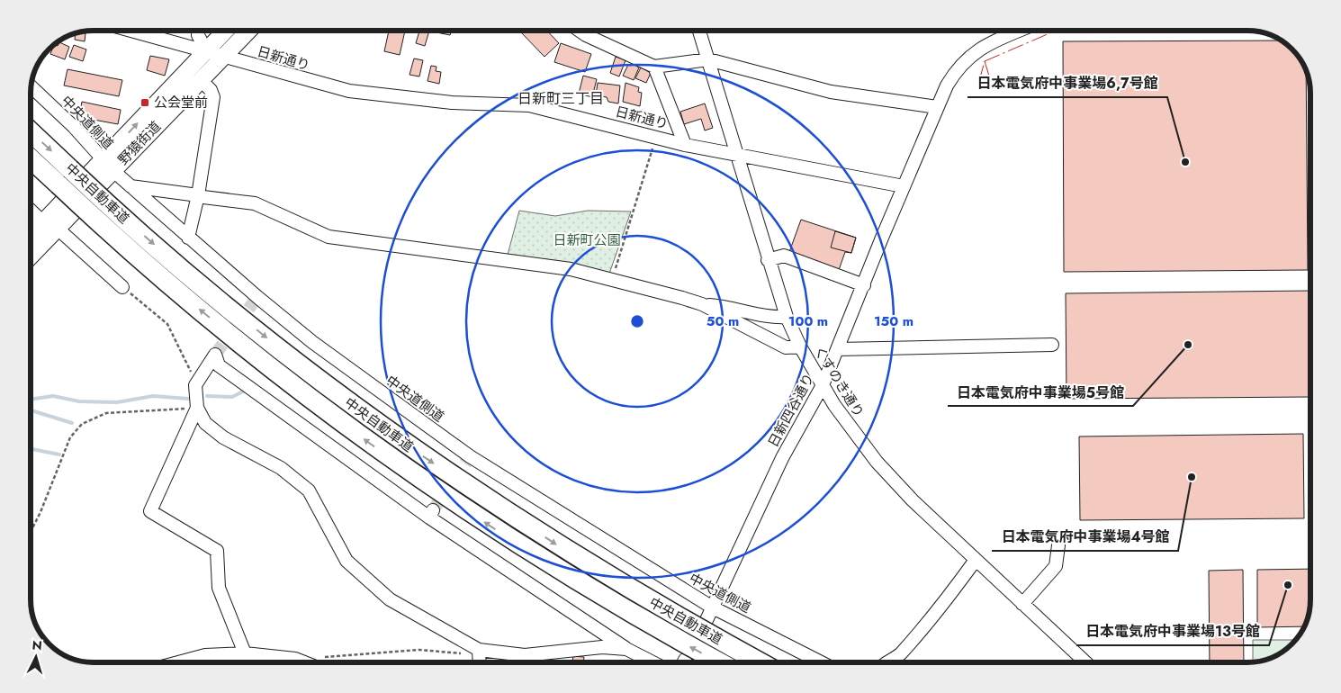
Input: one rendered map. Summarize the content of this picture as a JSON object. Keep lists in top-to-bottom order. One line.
{"streets":{"highway":["中央自動車道"],"main road":["野猿街道"],"street":["日新通り","中央道側道","くすのき通り","日新四谷通り"]},"crossings":[["日新通り","野猿街道"],["日新通り","くすのき通り"],["日新通り","日新四谷通り"],["中央道側道","野猿街道"],["中央道側道","日新四谷通り"],["くすのき通り","日新四谷通り"]],"districts":["日新町三丁目"],"parks":["日新町公園"],"places":{"transit":["公会堂前"],"other":["日本電気府中事業場6,7号館","日本電気府中事業場5号館","日本電気府中事業場4号館","日本電気府中事業場13号館"]},"north":"top","rings":["50 m","100 m","150 m"]}
